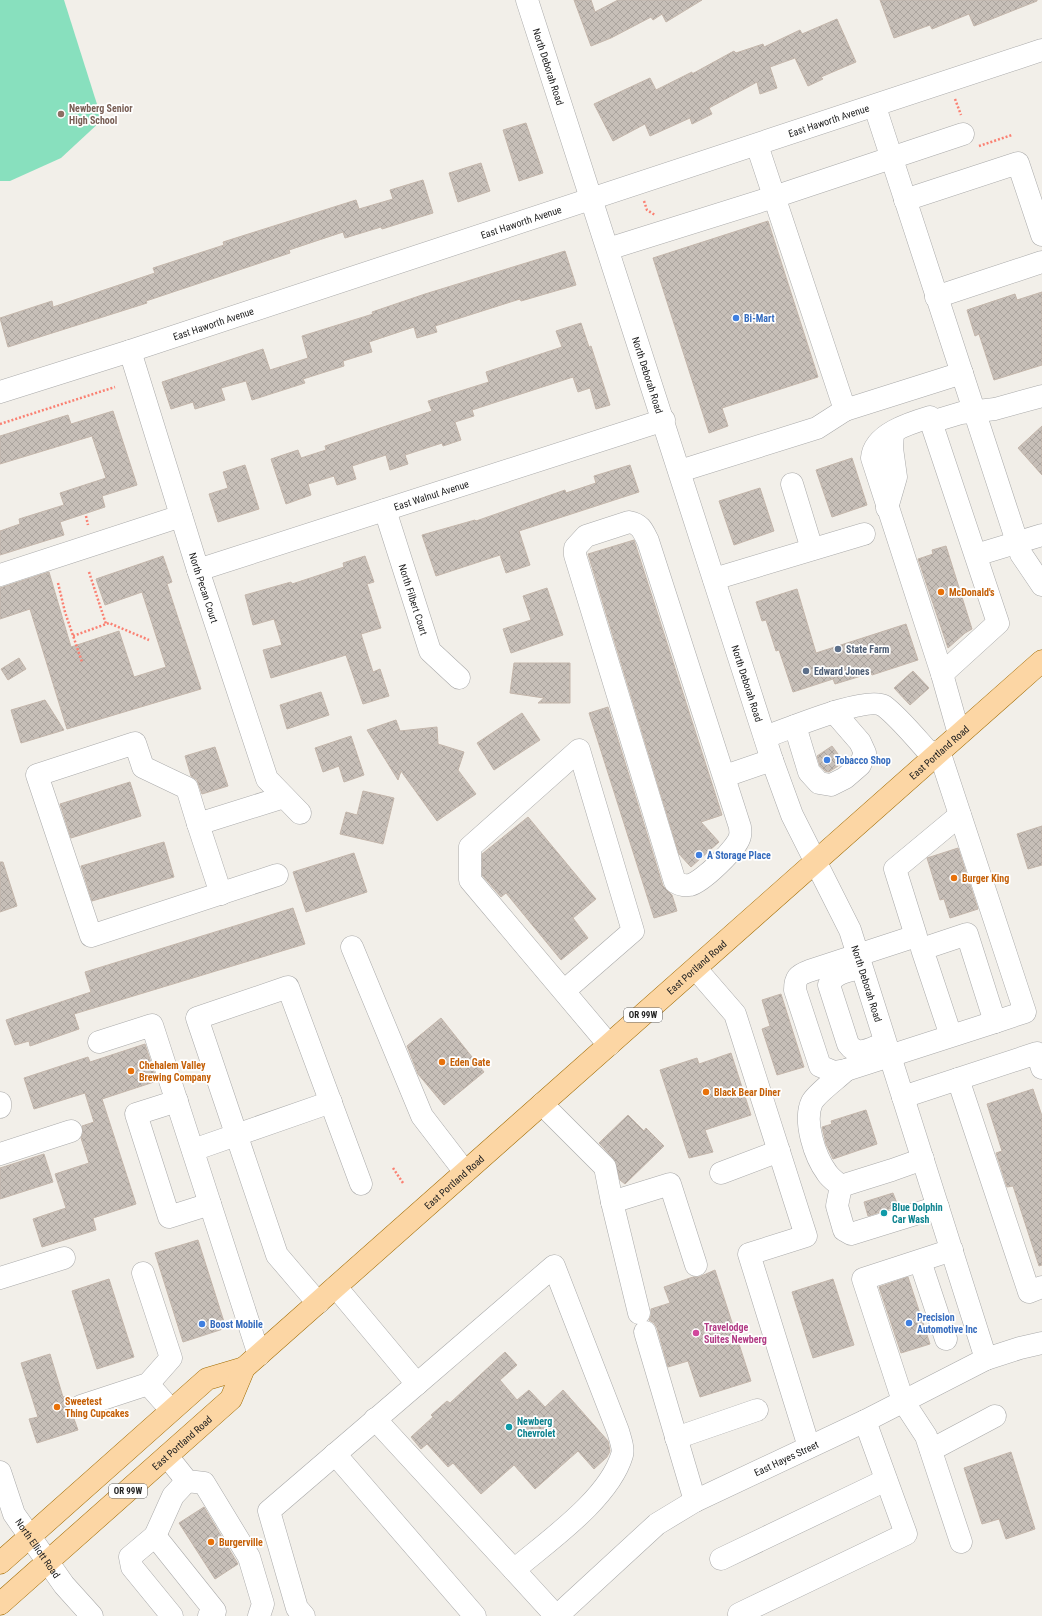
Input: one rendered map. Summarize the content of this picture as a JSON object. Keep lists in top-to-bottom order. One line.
{"streets":{"main road":["East Portland Road","OR 99W"],"street":["North Deborah Road","East Haworth Avenue","East Walnut Avenue","North Pecan Court","North Filbert Court","East Hayes Street","North Elliott Road"]},"crossings":[["North Deborah Road","East Haworth Avenue"],["North Deborah Road","East Walnut Avenue"],["North Deborah Road","East Portland Road"],["North Deborah Road","East Hayes Street"],["East Haworth Avenue","North Pecan Court"],["East Walnut Avenue","North Pecan Court"],["East Walnut Avenue","North Filbert Court"],["East Portland Road","North Elliott Road"]],"places":["Newberg Senior High School","Bi-Mart","McDonald's","State Farm","Edward Jones","Tobacco Shop","A Storage Place","Burger King","Eden Gate","Chehalem Valley Brewing Company","Black Bear Diner","Blue Dolphin Car Wash","Precision Automotive Inc","Boost Mobile","Travelodge Suites Newberg","Sweetest Thing Cupcakes","Newberg Chevrolet","Burgerville"]}
